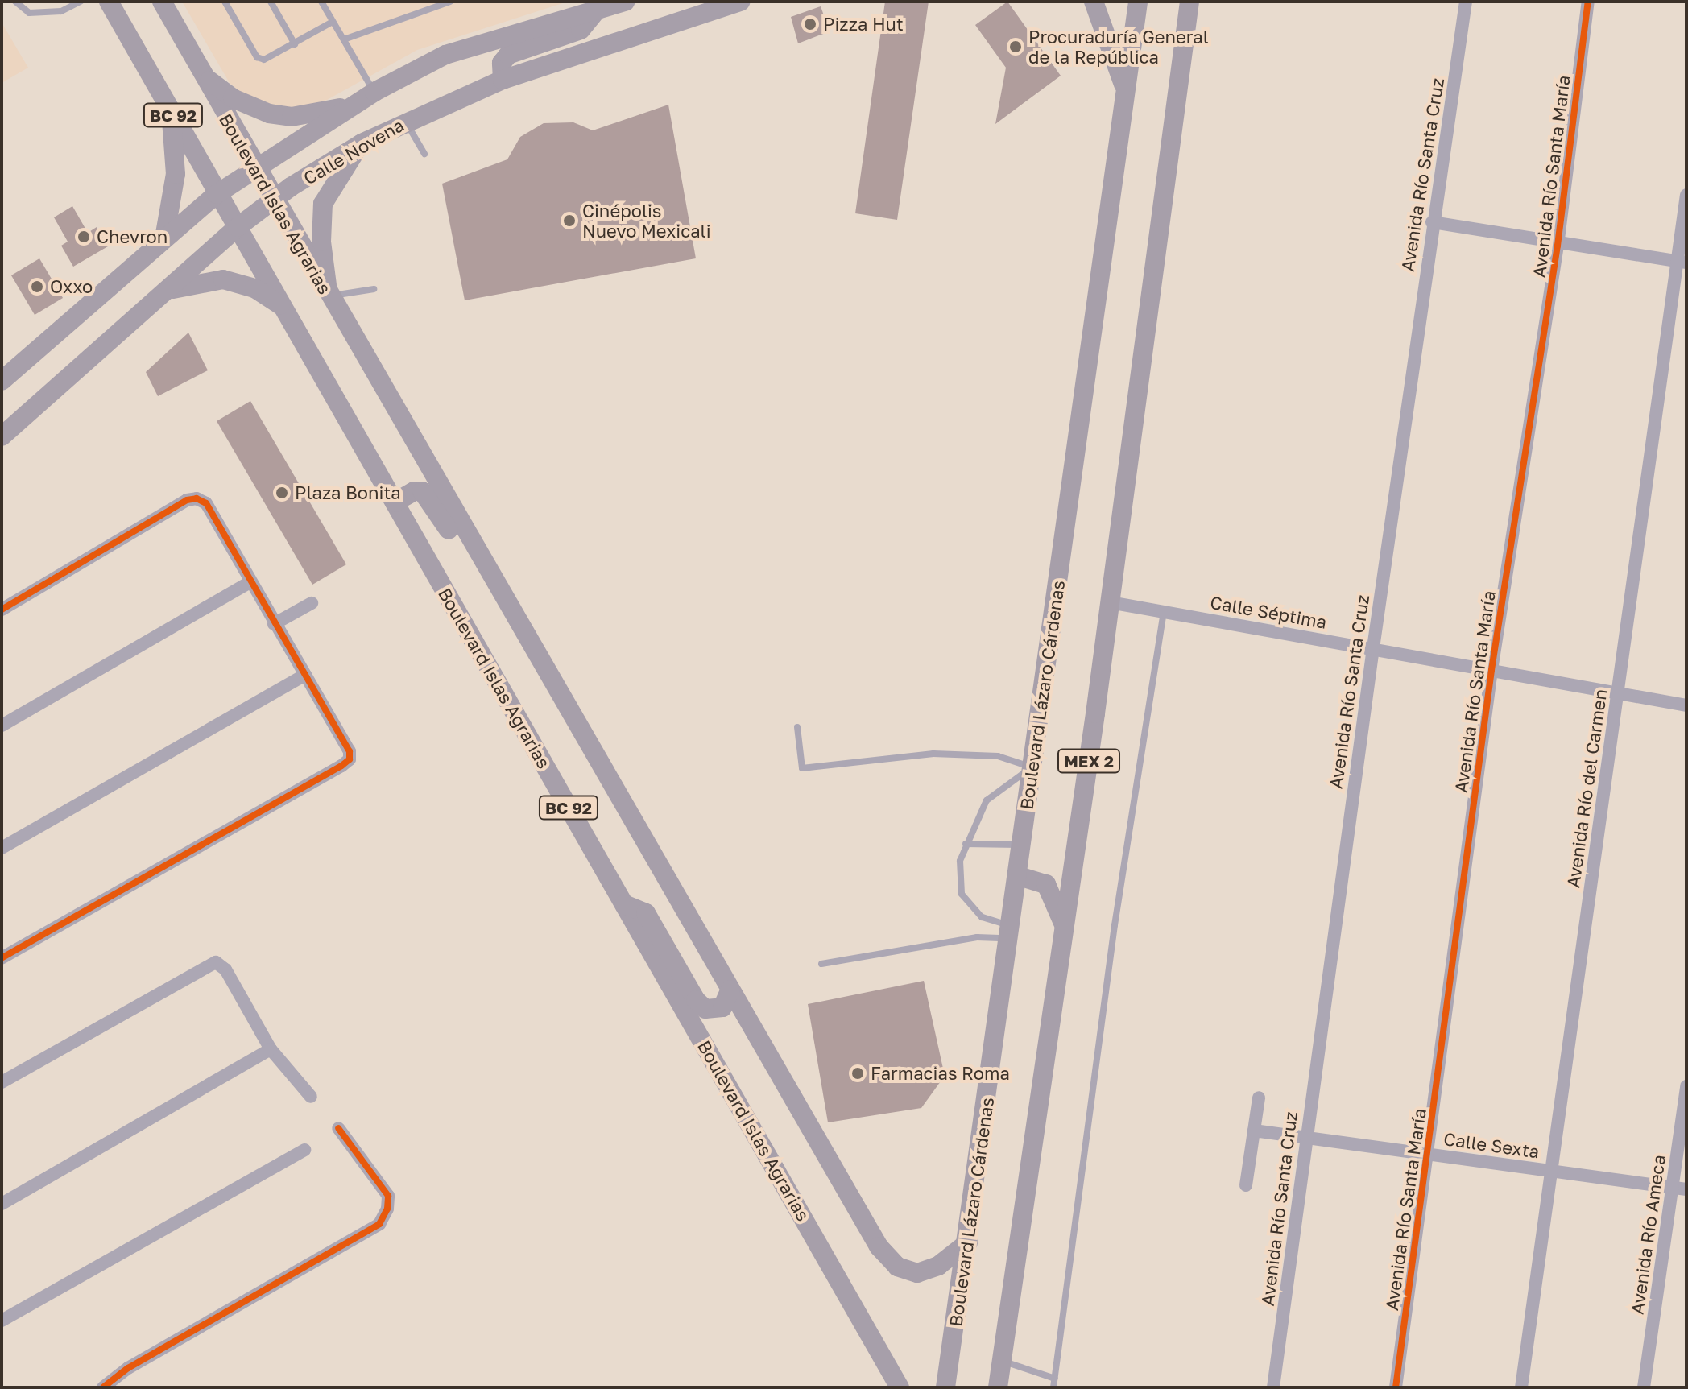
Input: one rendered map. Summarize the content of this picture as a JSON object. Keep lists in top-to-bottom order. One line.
{"streets":{"main road":["BC 92","Calle Novena","Boulevard Islas Agrarias","Boulevard Lázaro Cárdenas","MEX 2"],"street":["Avenida Río Santa Cruz","Avenida Río Santa María","Calle Séptima","Avenida Río del Carmen","Calle Sexta","Avenida Río Ameca"]},"crossings":[["Calle Novena","Boulevard Islas Agrarias"],["Avenida Río Santa Cruz","Calle Séptima"],["Avenida Río Santa Cruz","Calle Sexta"],["Avenida Río Santa María","Calle Séptima"],["Avenida Río Santa María","Calle Sexta"],["Boulevard Islas Agrarias","Boulevard Lázaro Cárdenas"],["Calle Séptima","MEX 2"],["Calle Séptima","Avenida Río del Carmen"],["Avenida Río del Carmen","Calle Sexta"],["Calle Sexta","Avenida Río Ameca"]],"places":["Pizza Hut","Procuraduría General de la República","Cinépolis Nuevo Mexicali","Chevron","Oxxo","Plaza Bonita","Farmacias Roma"]}
